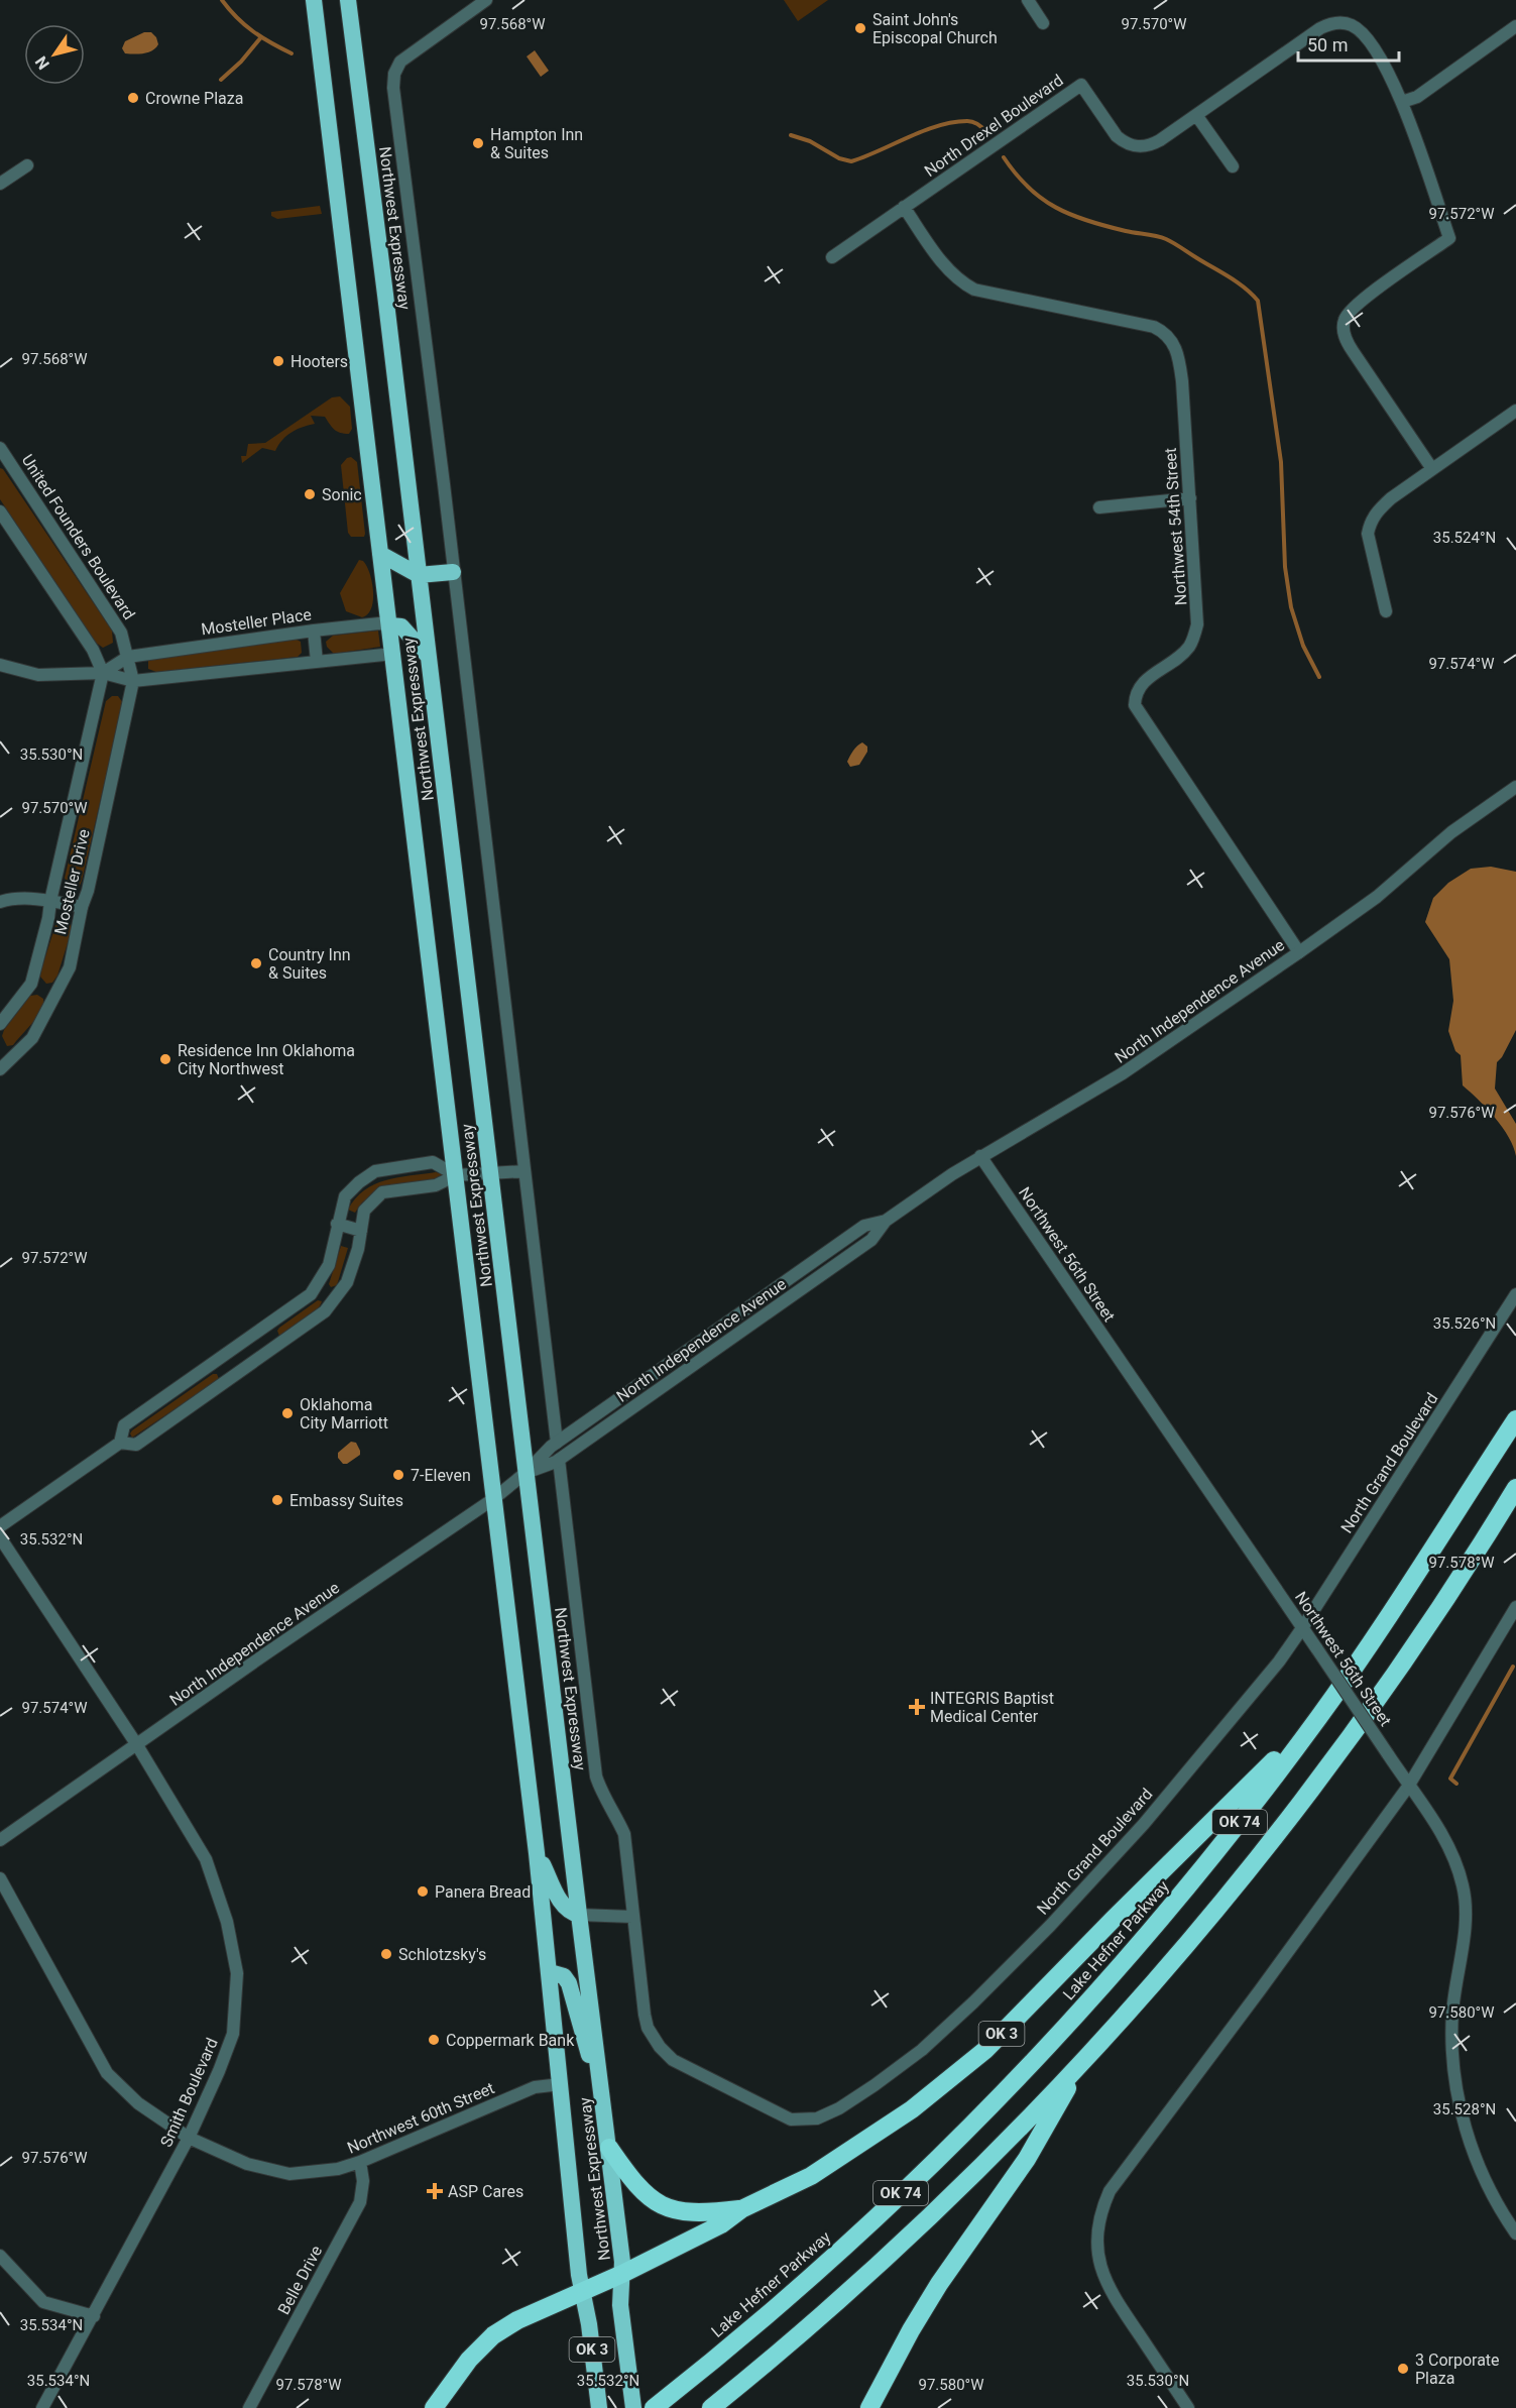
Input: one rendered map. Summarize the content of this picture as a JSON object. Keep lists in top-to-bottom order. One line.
{"streets":{"highway":["Northwest Expressway","OK 74","Lake Hefner Parkway","OK 3"],"street":["North Drexel Boulevard","Northwest 54th Street","United Founders Boulevard","Mosteller Place","Mosteller Drive","North Independence Avenue","Northwest 56th Street","North Grand Boulevard","Smith Boulevard","Northwest 60th Street","Belle Drive"]},"crossings":[["North Drexel Boulevard","Northwest 54th Street"],["Northwest Expressway","Mosteller Place"],["Northwest Expressway","North Independence Avenue"],["Northwest Expressway","North Grand Boulevard"],["Northwest Expressway","OK 3"],["Northwest Expressway","Northwest 60th Street"],["Northwest 54th Street","North Independence Avenue"],["United Founders Boulevard","Mosteller Place"],["United Founders Boulevard","Mosteller Drive"],["North Independence Avenue","Northwest 56th Street"],["North Independence Avenue","Smith Boulevard"],["Northwest 56th Street","North Grand Boulevard"],["Lake Hefner Parkway","OK 3"],["Smith Boulevard","Northwest 60th Street"],["Northwest 60th Street","Belle Drive"]],"places":{"other":["Saint John's Episcopal Church","Crowne Plaza","Hampton Inn & Suites","Hooters","Sonic","Country Inn & Suites","Residence Inn Oklahoma City Northwest","Oklahoma City Marriott","7-Eleven","Embassy Suites","Panera Bread","Schlotzsky's","Coppermark Bank","3 Corporate Plaza"],"health":["INTEGRIS Baptist Medical Center","ASP Cares"]},"scale_bar":"50 m","north":"bottom left","coordinates":["97.568°W","97.570°W","97.572°W","35.524°N","97.574°W","35.530°N","97.576°W","35.526°N","35.532°N","97.578°W","97.580°W","35.528°N","35.534°N"]}
